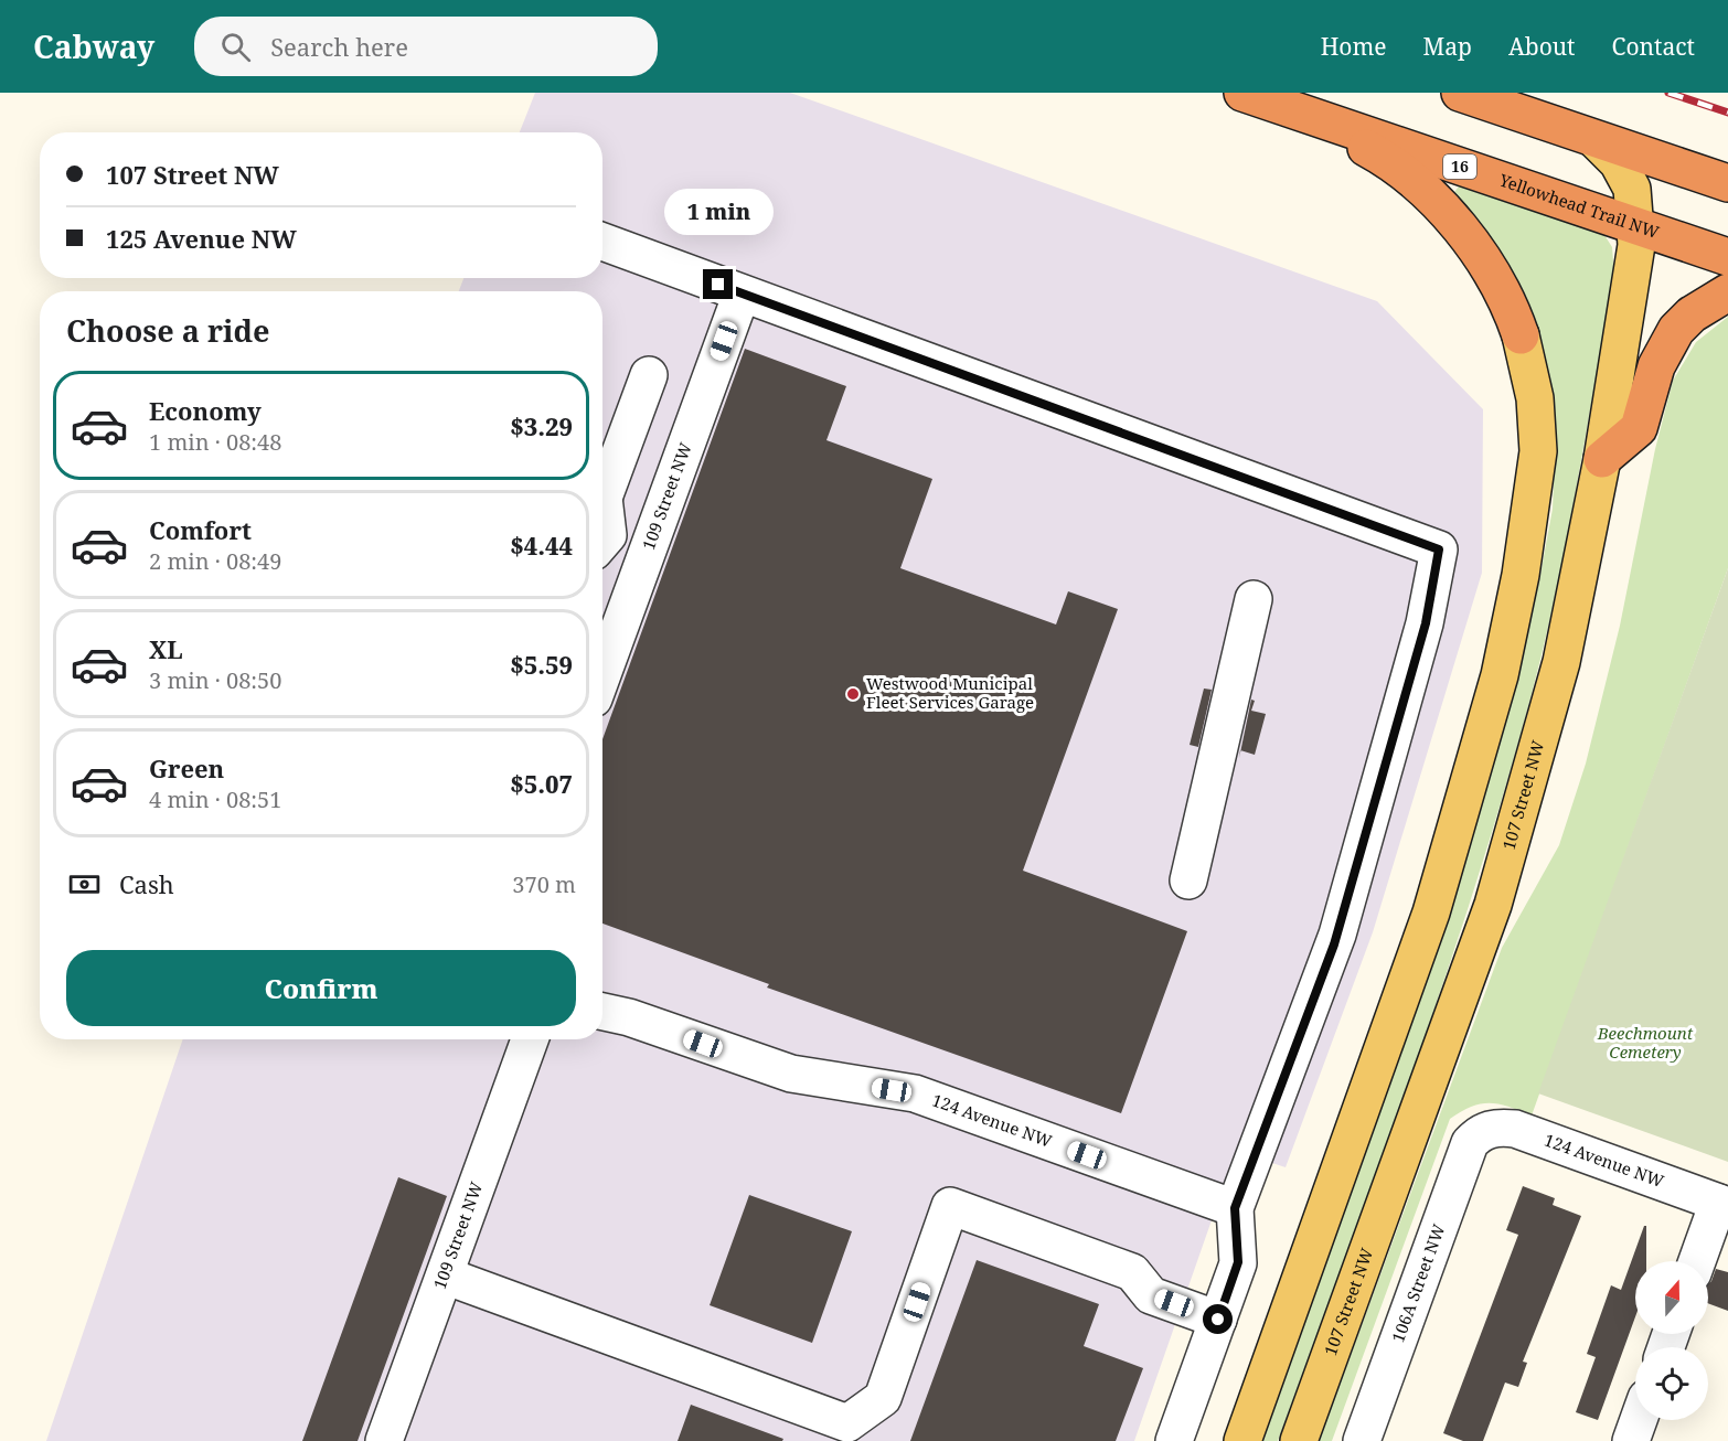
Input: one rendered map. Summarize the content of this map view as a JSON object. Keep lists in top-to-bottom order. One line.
{"streets":{"highway":["16","Yellowhead Trail NW"],"main road":["107 Street NW"],"street":["109 Street NW","124 Avenue NW","106A Street NW"]},"crossings":[["Yellowhead Trail NW","107 Street NW"],["124 Avenue NW","106A Street NW"]],"parks":["Beechmount Cemetery"],"places":["Westwood Municipal Fleet Services Garage"],"north":"top","page":{"header":"Cabway","search":"Search here","nav":["Home","Map","About","Contact"],"banner":["107 Street NW","125 Avenue NW"],"bubble":"1 min","heading":"Choose a ride","list":[{"name":"Economy","note":"1 min · 08:48","value":"$3.29"},{"name":"Comfort","note":"2 min · 08:49","value":"$4.44"},{"name":"XL","note":"3 min · 08:50","value":"$5.59"},{"name":"Green","note":"4 min · 08:51","value":"$5.07"}],"pay":["Cash","370 m"],"buttons":"Confirm"}}
